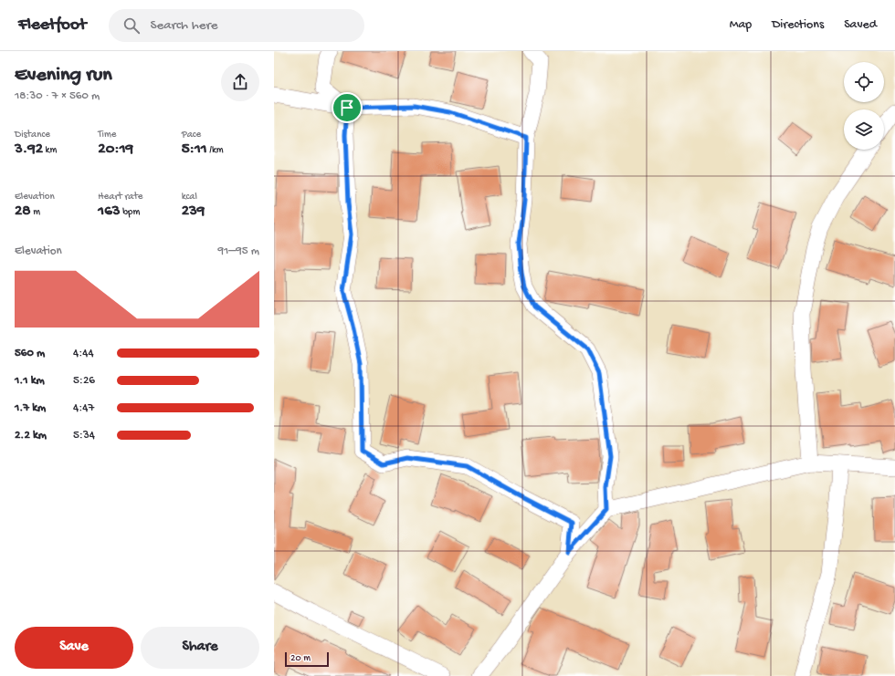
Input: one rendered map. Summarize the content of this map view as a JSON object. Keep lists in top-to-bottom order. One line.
{"scale_bar":"20 m","page":{"header":"Fleetfoot","search":"Search here","nav":["Map","Directions","Saved"],"heading":["Evening run","18:30 · 7 × 560 m"],"stats":[["Distance","3.92 km"],["Time","20:19"],["Pace","5:11 /km"],["Elevation","28 m"],["Heart rate","163 bpm"],["kcal","239"]],"chart":["Elevation","91–95 m"],"list":[{"name":"560 m","note":"4:44"},{"name":"1.1 km","note":"5:26"},{"name":"1.7 km","note":"4:47"},{"name":"2.2 km","note":"5:34"}],"buttons":["Save","Share"],"scale":"20 m"}}
